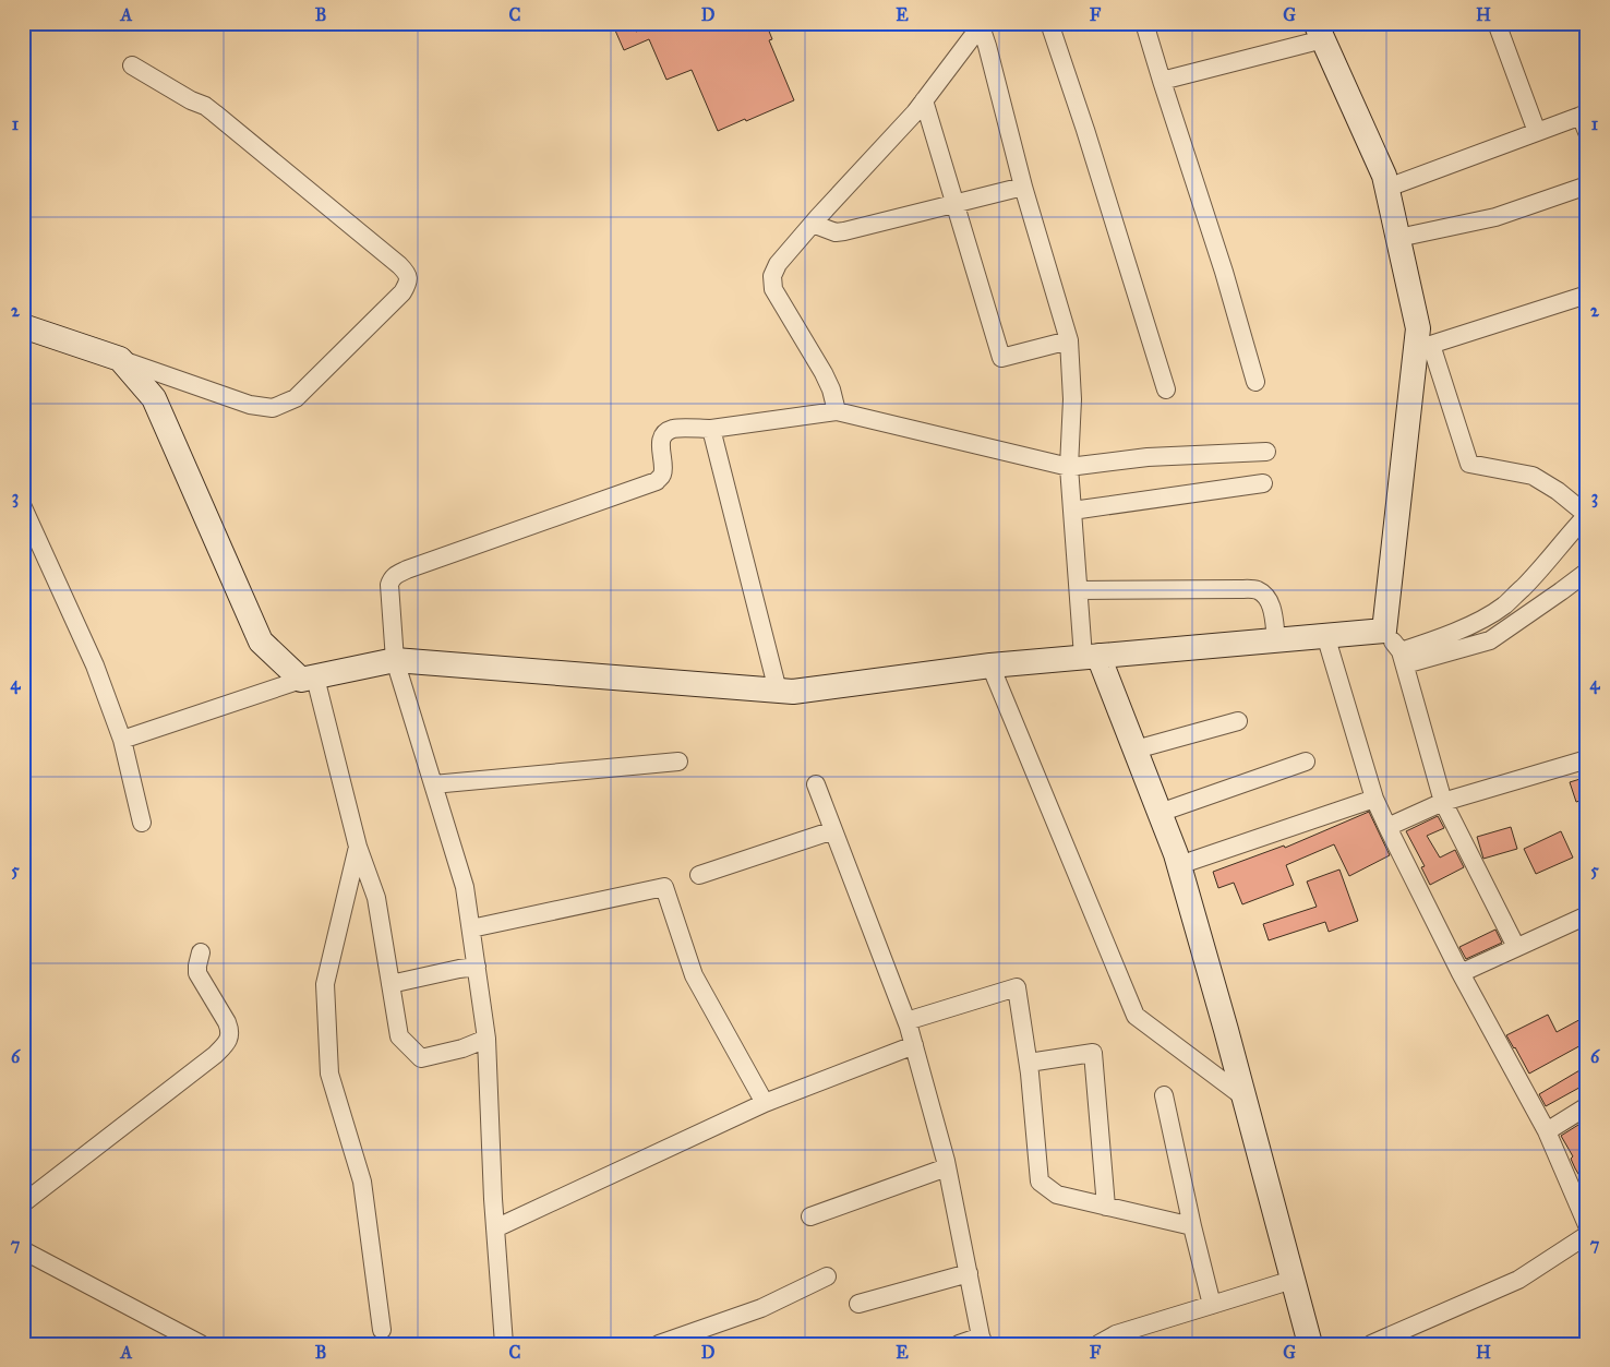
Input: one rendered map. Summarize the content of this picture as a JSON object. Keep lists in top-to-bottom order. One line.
{"grid":{"columns":["A","B","C","D","E","F","G","H"],"rows":["1","2","3","4","5","6","7"]}}
